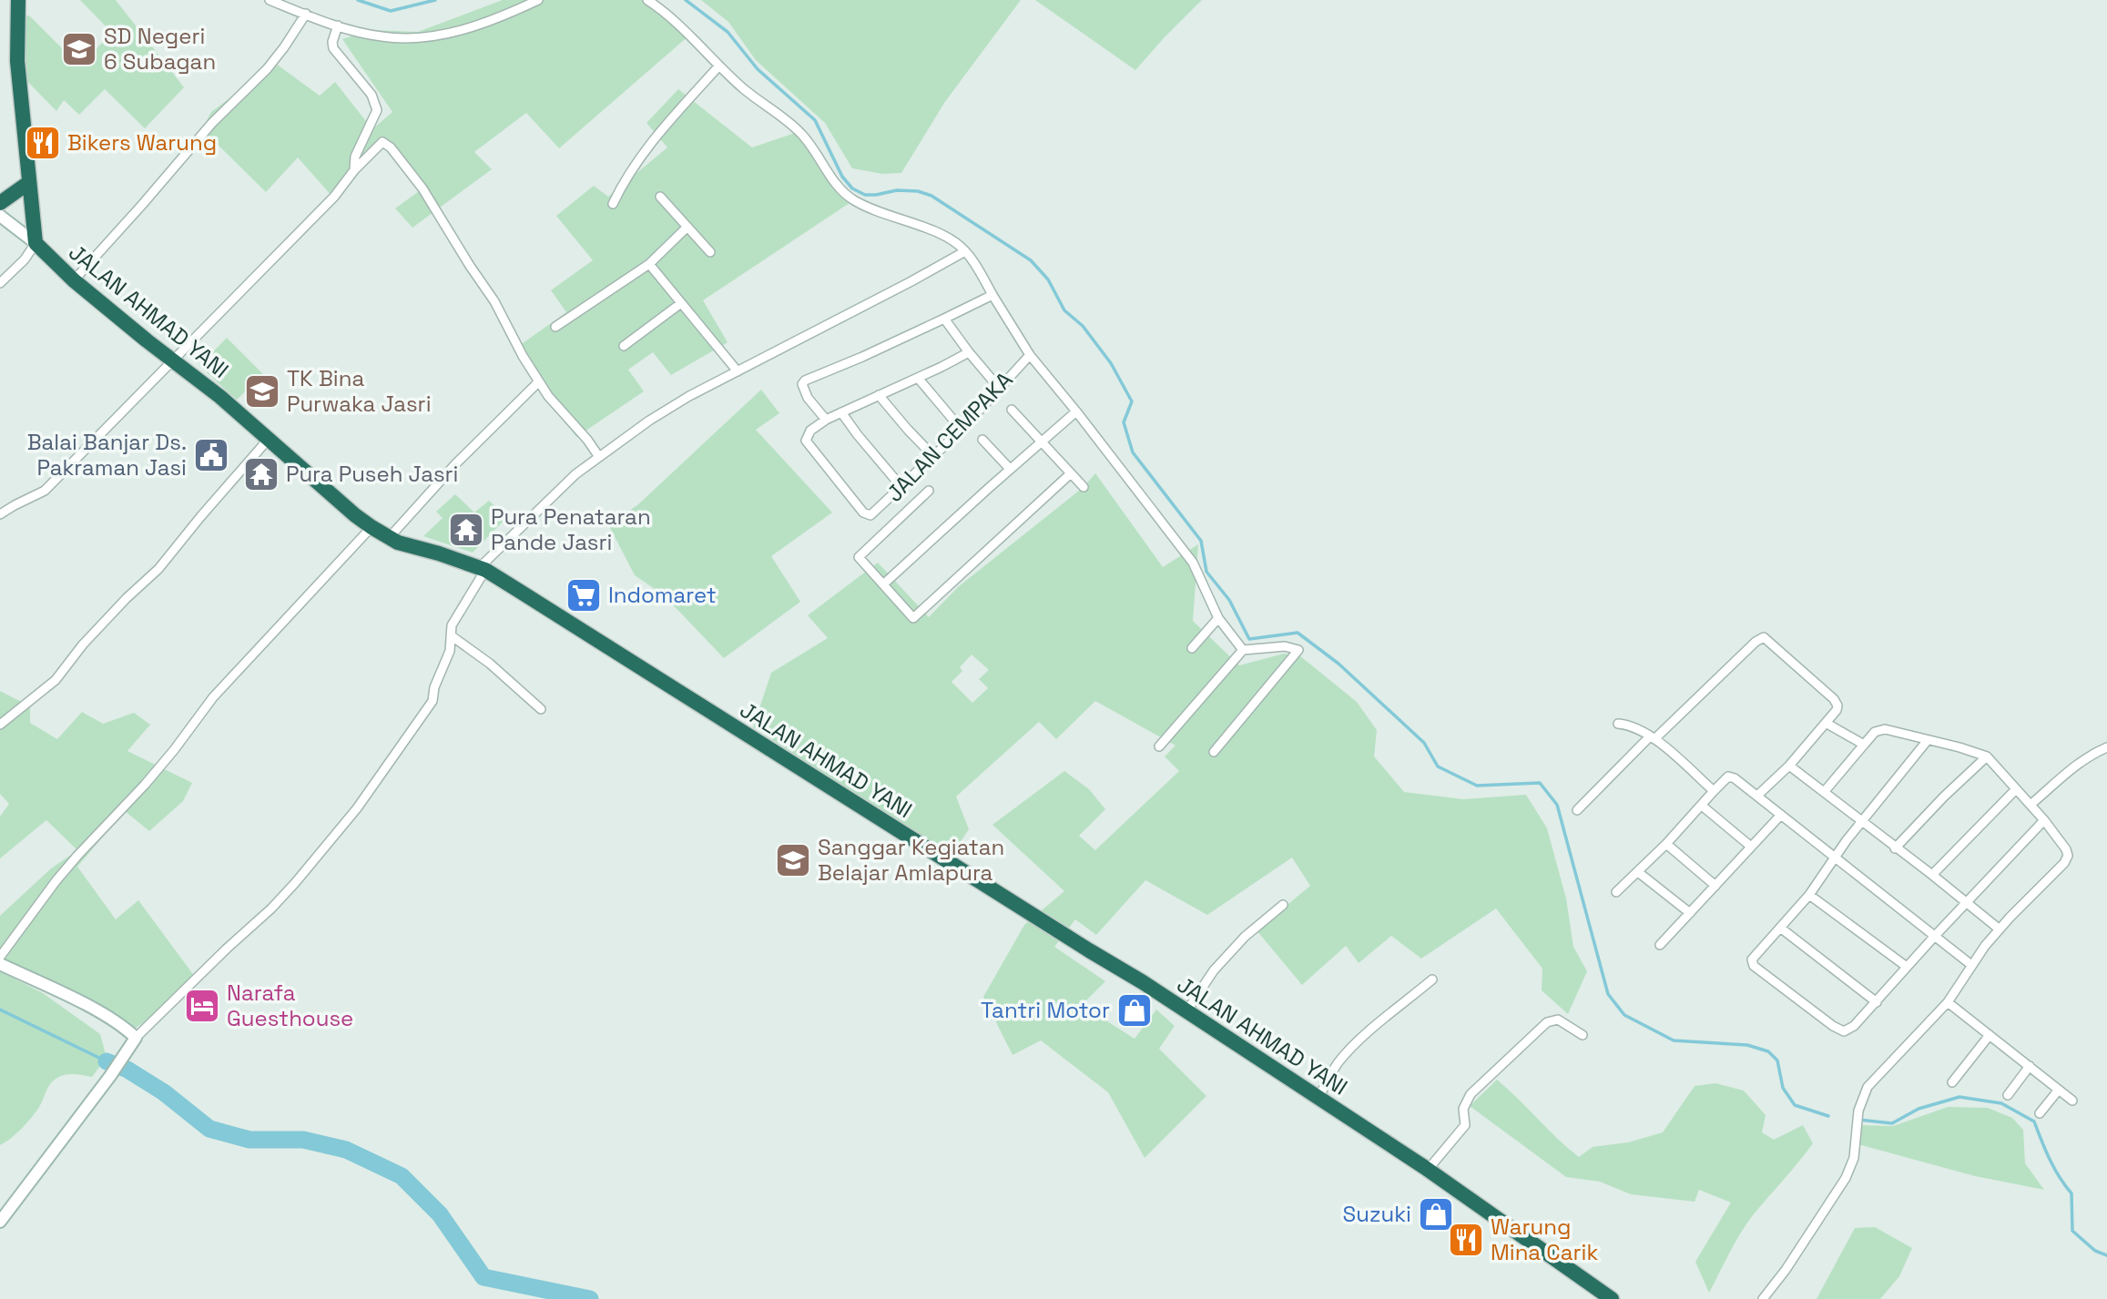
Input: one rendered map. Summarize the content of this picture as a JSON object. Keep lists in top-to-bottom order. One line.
{"streets":{"highway":["JALAN AHMAD YANI"],"street":["JALAN CEMPAKA"]},"places":{"school or university":["SD Negeri 6 Subagan","TK Bina Purwaka Jasri","Sanggar Kegiatan Belajar Amlapura"],"restaurant":["Bikers Warung","Warung Mina Carik"],"public building":["Balai Banjar Ds. Pakraman Jasi"],"temple":["Pura Puseh Jasri","Pura Penataran Pande Jasri"],"supermarket":["Indomaret"],"hotel":["Narafa Guesthouse"],"shop":["Tantri Motor","Suzuki"]}}
